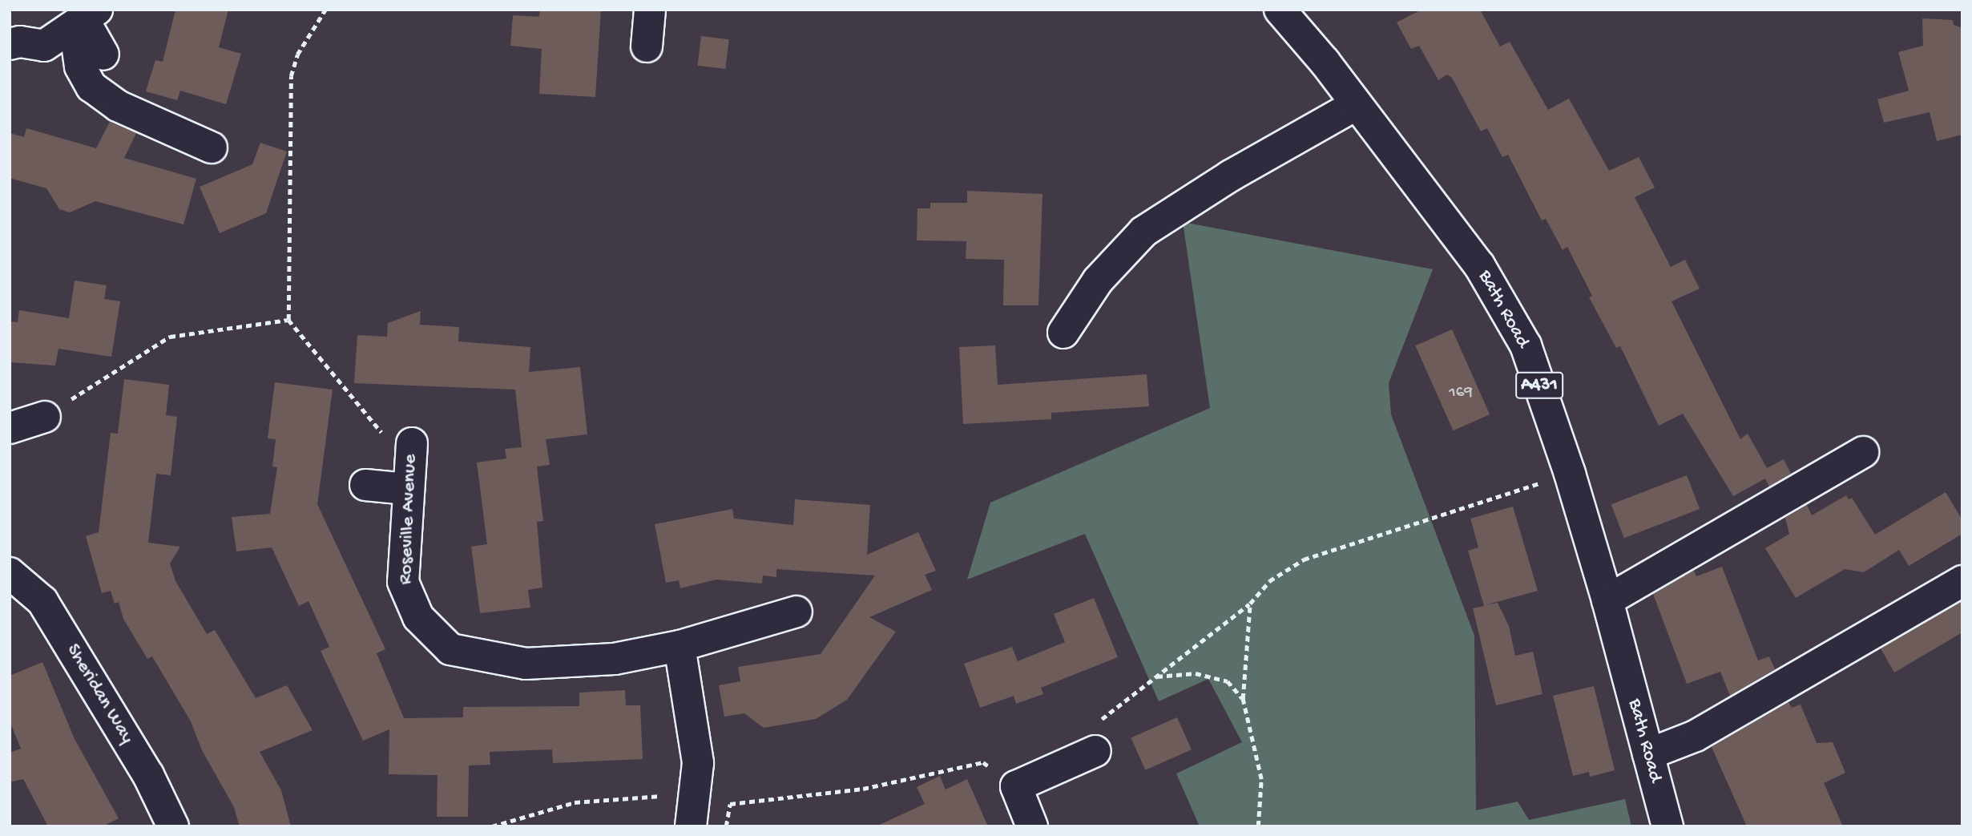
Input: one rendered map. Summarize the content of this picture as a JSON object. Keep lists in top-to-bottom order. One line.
{"streets":{"street":["Bath Road","A431","Roseville Avenue","Sheridan Way"]},"house_numbers":["169"]}
